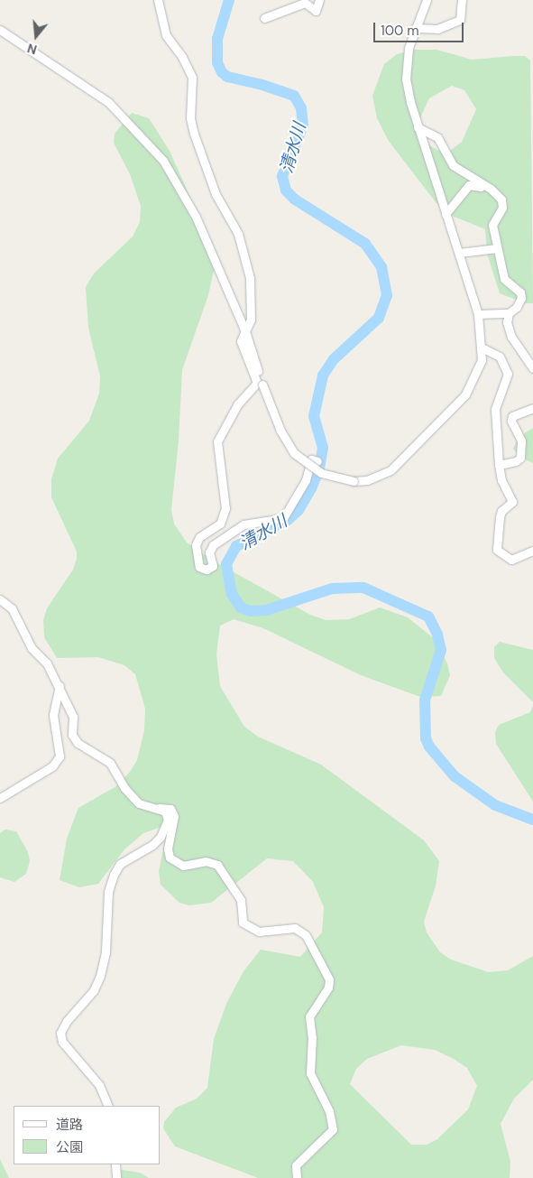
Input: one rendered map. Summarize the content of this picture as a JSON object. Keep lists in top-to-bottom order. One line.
{"water":["清水川"],"legend":["道路","公園"],"scale_bar":"100 m","north":"bottom"}
